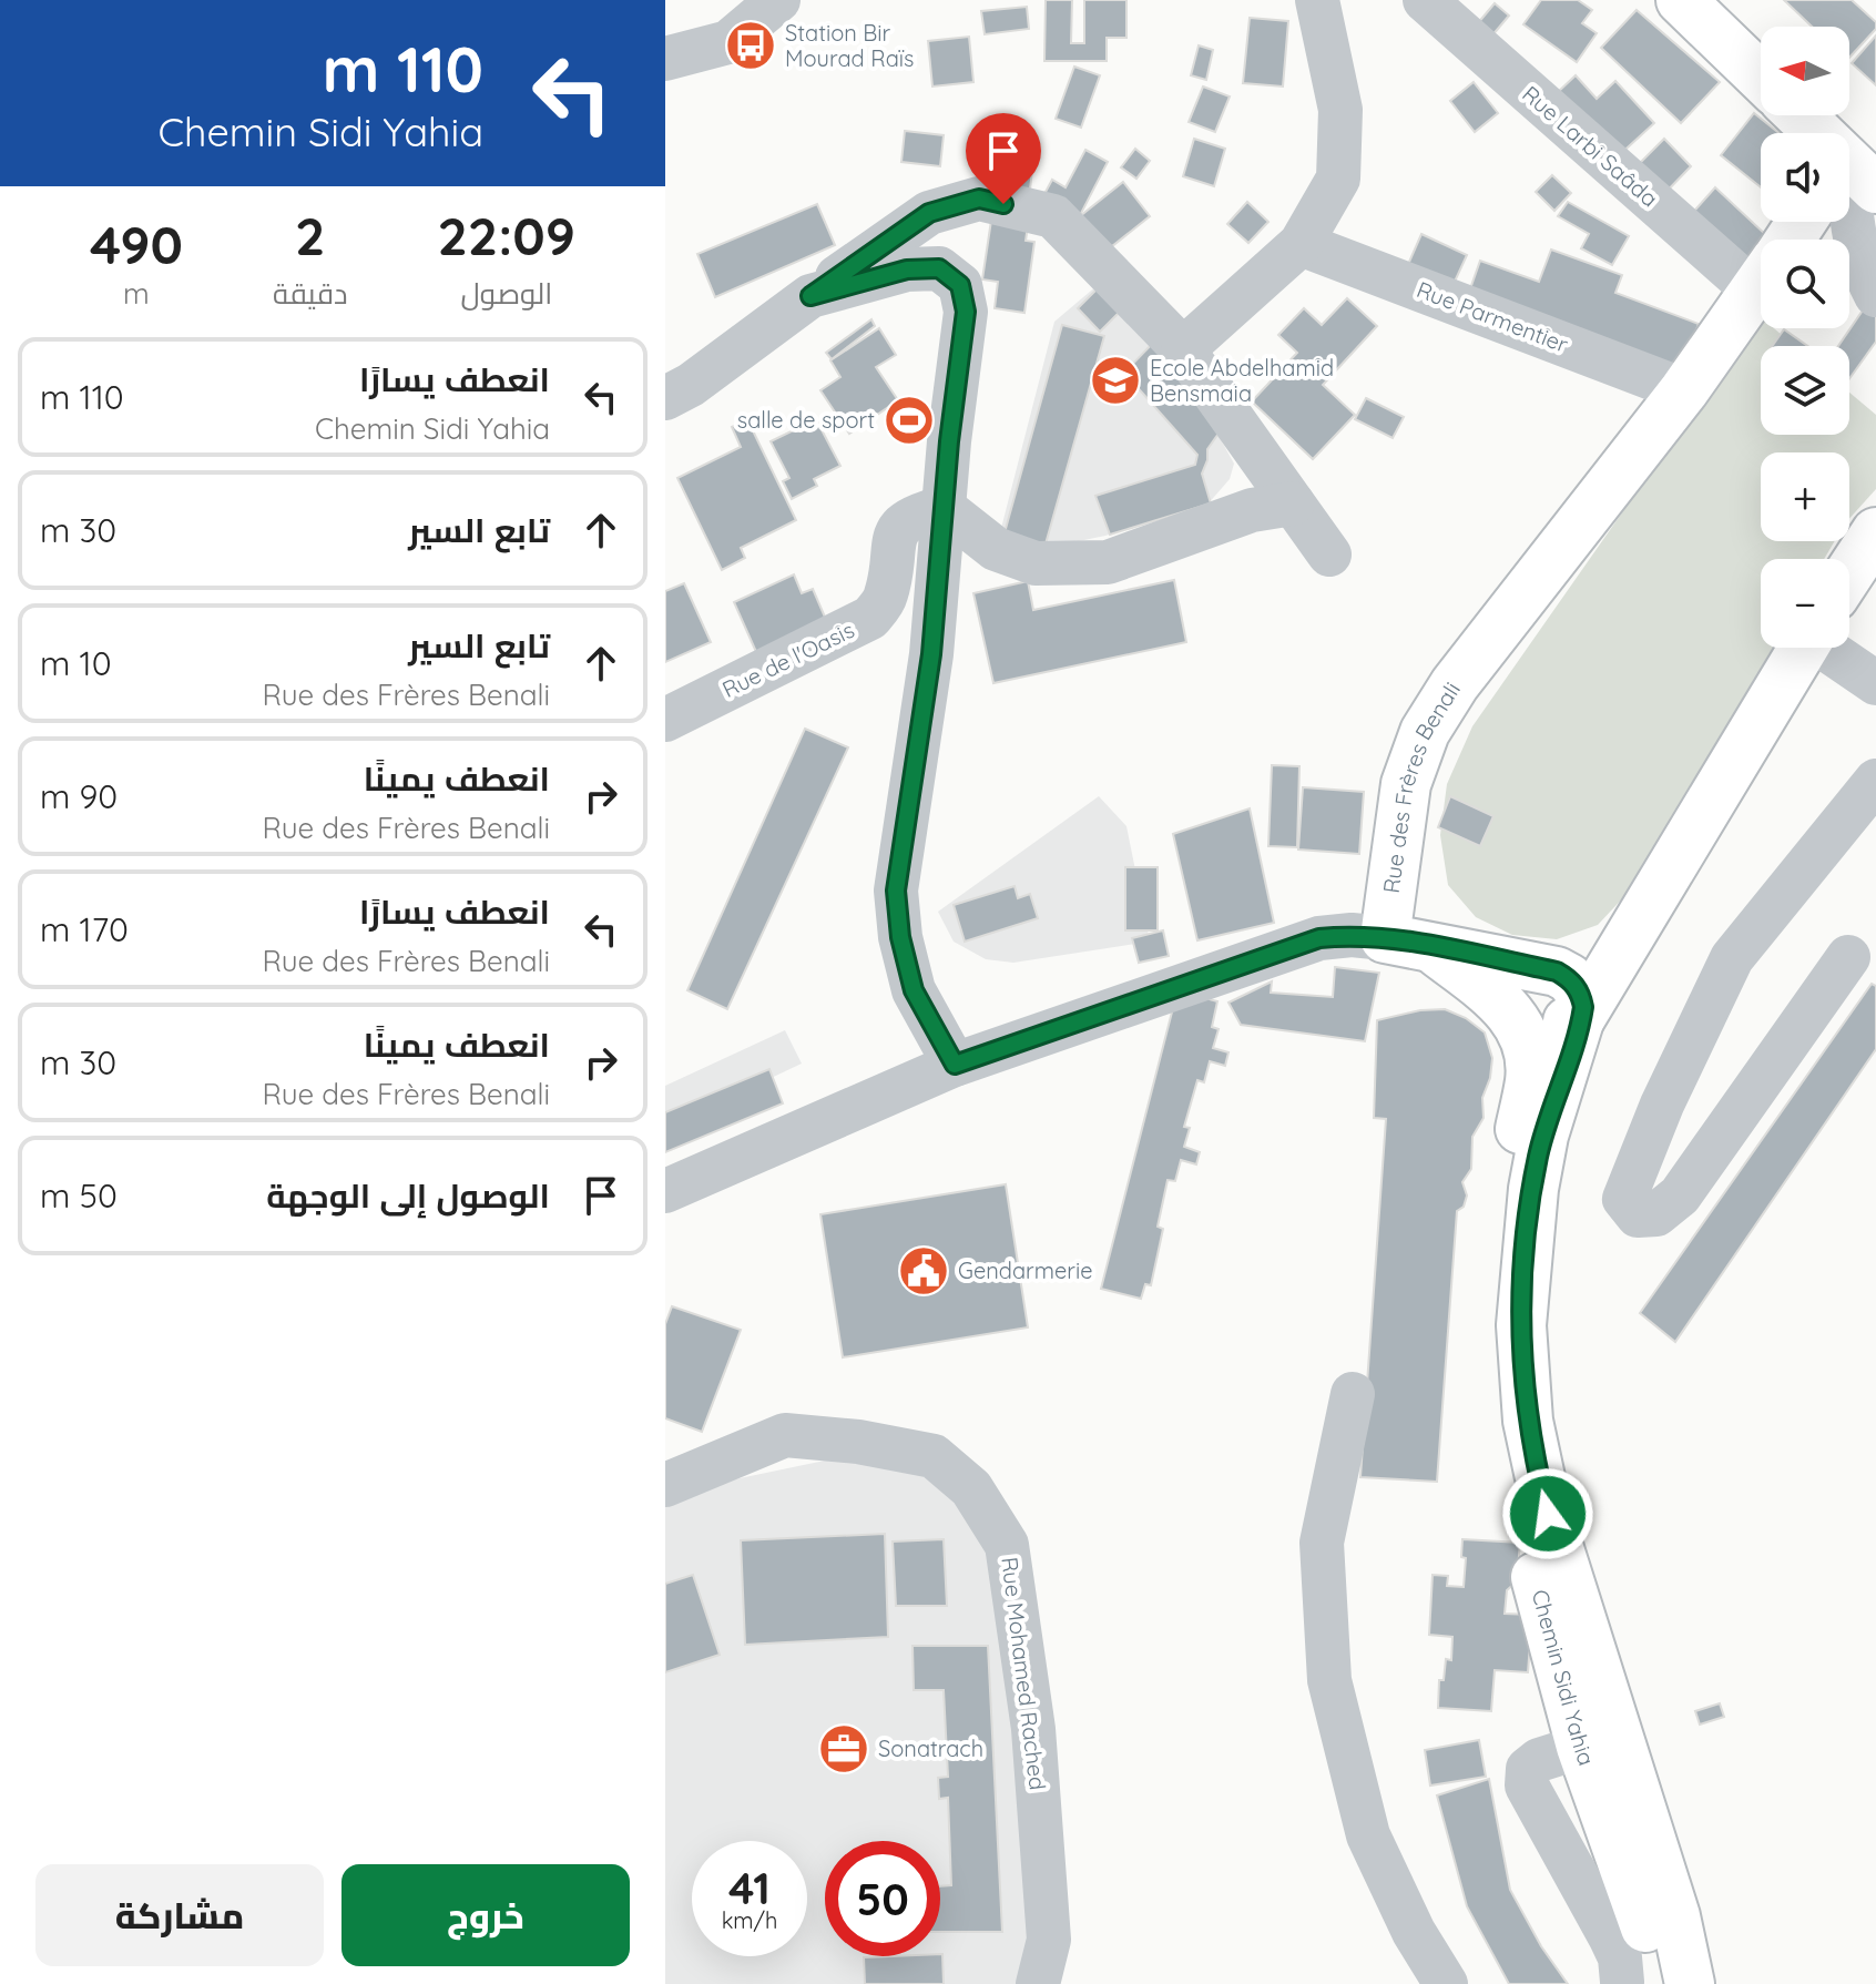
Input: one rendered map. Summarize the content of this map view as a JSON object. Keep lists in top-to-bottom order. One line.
{"streets":{"main road":["Rue des Frères Benali","Chemin Sidi Yahia"],"street":["Rue Larbi Saâda","Rue Parmentier","Rue de l'Oasis","Rue Mohamed Rached"]},"crossings":[["Rue Parmentier","Rue des Frères Benali"],["Rue des Frères Benali","Chemin Sidi Yahia"]],"places":{"bus stop":["Station Bir Mourad Raïs"],"school or university":["Ecole Abdelhamid Bensmaia"],"sports":["salle de sport"],"public building":["Gendarmerie"],"office":["Sonatrach"]},"north":"left","page":{"turn":["110 m","Chemin Sidi Yahia"],"map_buttons":["+","−"],"eta":["22:09","الوصول","2","دقيقة","490","m"],"list":[{"name":"انعطف يسارًا","note":"Chemin Sidi Yahia","value":"110 m"},{"name":"تابع السير","value":"30 m"},{"name":"تابع السير","note":"Rue des Frères Benali","value":"10 m"},{"name":"انعطف يمينًا","note":"Rue des Frères Benali","value":"90 m"},{"name":"انعطف يسارًا","note":"Rue des Frères Benali","value":"170 m"},{"name":"انعطف يمينًا","note":"Rue des Frères Benali","value":"30 m"},{"name":"الوصول إلى الوجهة","value":"50 m"}],"speed":"41 km/h","limit":"50","buttons":["خروج","مشاركة"]}}
